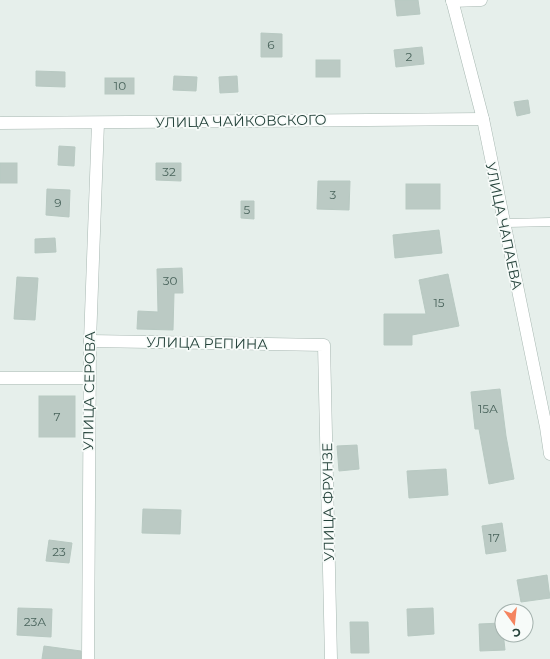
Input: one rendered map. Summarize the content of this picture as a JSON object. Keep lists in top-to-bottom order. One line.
{"streets":{"street":["УЛИЦА ЧАЙКОВСКОГО","УЛИЦА ЧАПАЕВА","УЛИЦА РЕПИНА","УЛИЦА СЕРОВА","УЛИЦА ФРУНЗЕ"]},"crossings":[["УЛИЦА ЧАЙКОВСКОГО","УЛИЦА ЧАПАЕВА"],["УЛИЦА ЧАЙКОВСКОГО","УЛИЦА СЕРОВА"],["УЛИЦА РЕПИНА","УЛИЦА СЕРОВА"],["УЛИЦА РЕПИНА","УЛИЦА ФРУНЗЕ"]],"house_numbers":["6","2","10","32","3","9","5","30","15","15А","7","17","23","23А"],"north":"bottom"}
